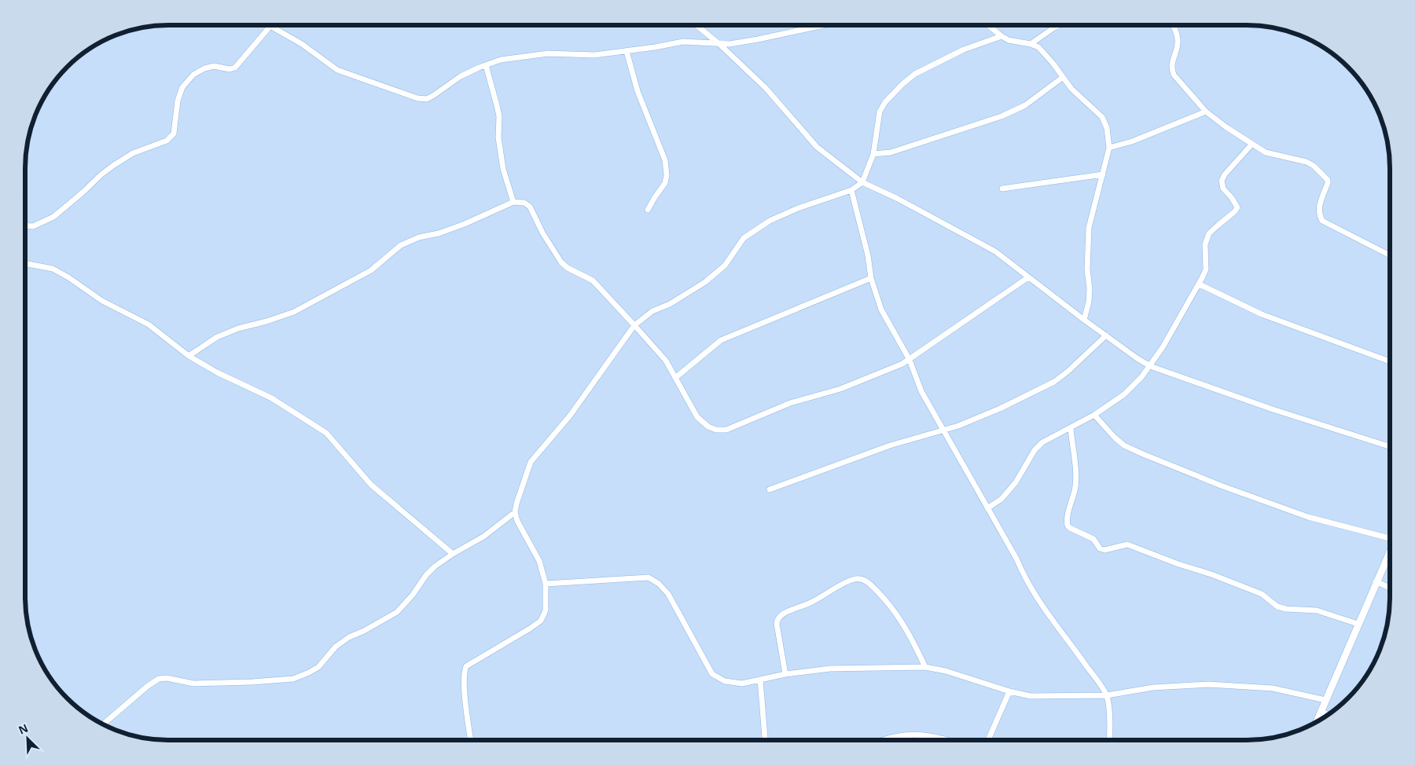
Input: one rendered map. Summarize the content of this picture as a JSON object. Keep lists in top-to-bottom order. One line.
{"north":"top left"}
